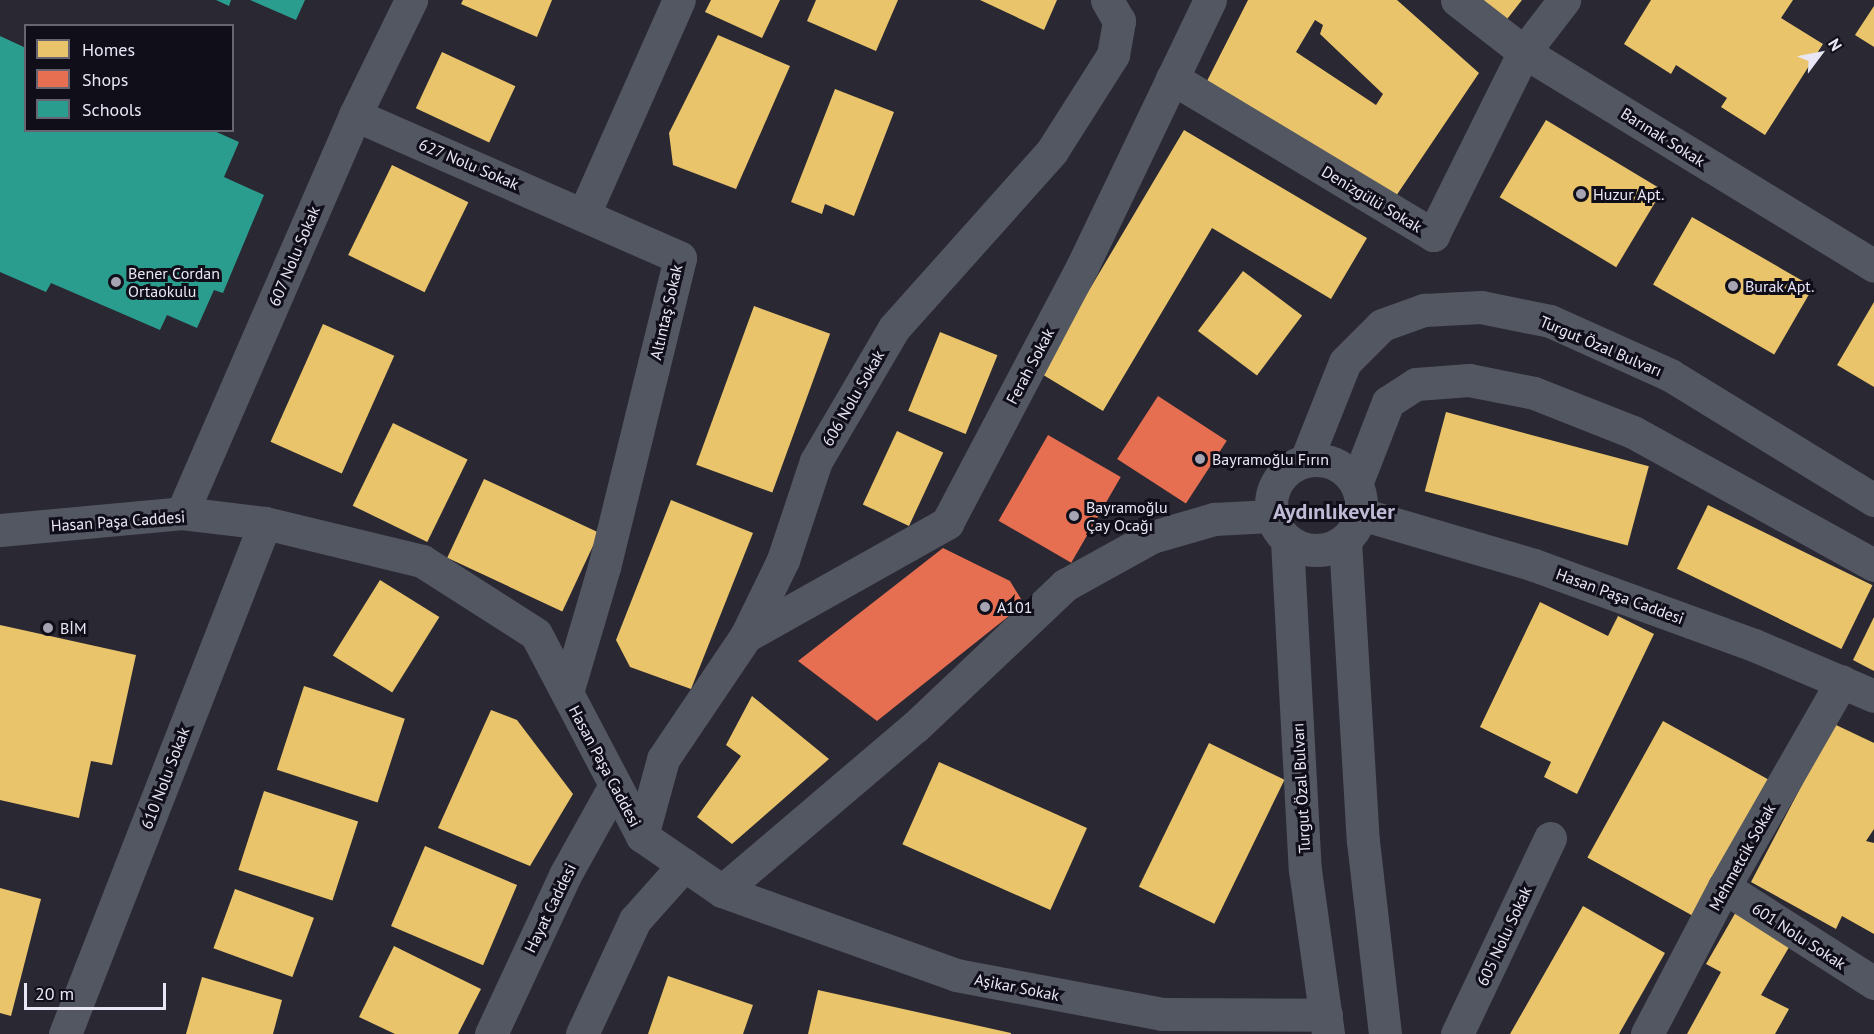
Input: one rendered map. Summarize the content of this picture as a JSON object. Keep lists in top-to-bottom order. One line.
{"streets":{"street":["Barınak Sokak","627 Nolu Sokak","Denizgülü Sokak","607 Nolu Sokak","Altıntaş Sokak","Turgut Özal Bulvarı","Ferah Sokak","606 Nolu Sokak","Hasan Paşa Caddesi","610 Nolu Sokak","Mehmetcik Sokak","Hayat Caddesi","605 Nolu Sokak","601 Nolu Sokak","Aşikar Sokak"]},"crossings":[["Barınak Sokak","Denizgülü Sokak"],["627 Nolu Sokak","607 Nolu Sokak"],["627 Nolu Sokak","Altıntaş Sokak"],["Denizgülü Sokak","Ferah Sokak"],["607 Nolu Sokak","Hasan Paşa Caddesi"],["Altıntaş Sokak","Hasan Paşa Caddesi"],["Turgut Özal Bulvarı","Hasan Paşa Caddesi"],["Turgut Özal Bulvarı","Aşikar Sokak"],["Ferah Sokak","606 Nolu Sokak"],["606 Nolu Sokak","Hasan Paşa Caddesi"],["Hasan Paşa Caddesi","610 Nolu Sokak"],["Hasan Paşa Caddesi","Mehmetcik Sokak"],["Hasan Paşa Caddesi","Hayat Caddesi"],["Hasan Paşa Caddesi","Aşikar Sokak"],["Mehmetcik Sokak","601 Nolu Sokak"]],"districts":["Aydınlıkevler"],"places":["Huzur Apt.","Bener Cordan Ortaokulu","Burak Apt.","Bayramoğlu Fırın","Bayramoğlu Çay Ocağı","A101","BİM"],"legend":["Homes","Shops","Schools"],"scale_bar":"20 m","north":"top right"}
